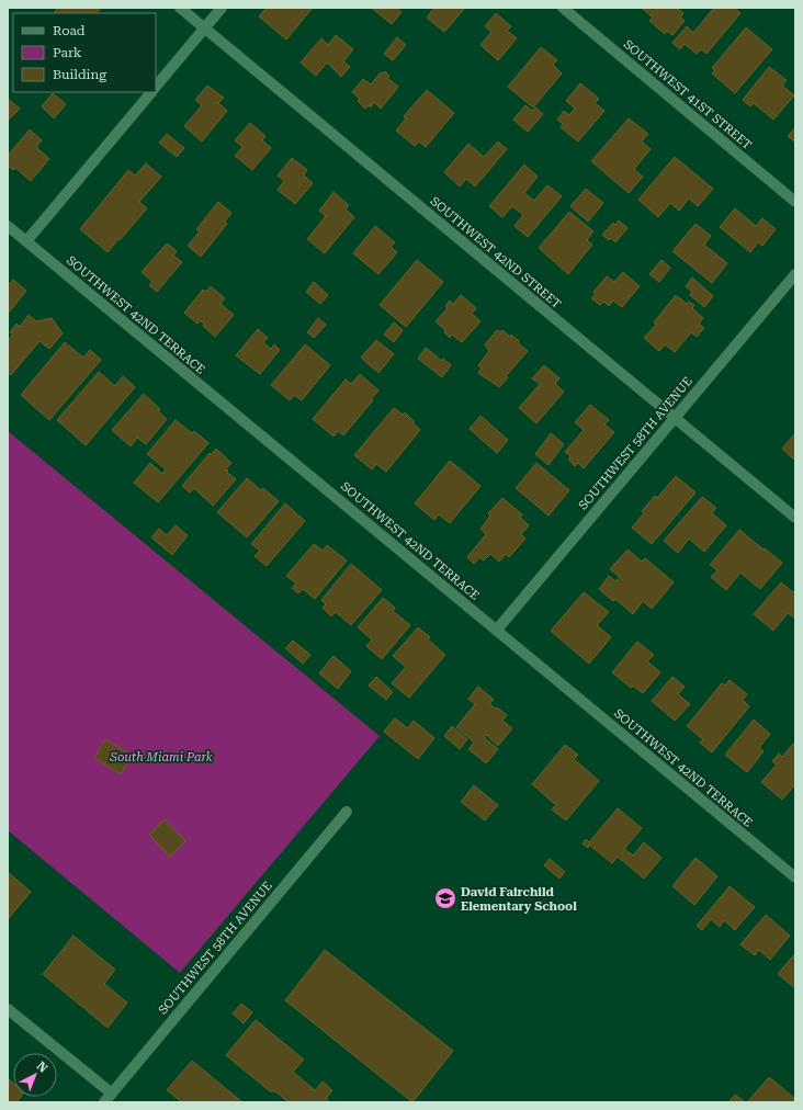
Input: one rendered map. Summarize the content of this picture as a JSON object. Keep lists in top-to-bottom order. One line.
{"streets":{"street":["SOUTHWEST 41ST STREET","SOUTHWEST 42ND STREET","SOUTHWEST 42ND TERRACE","SOUTHWEST 58TH AVENUE"]},"crossings":[["SOUTHWEST 42ND STREET","SOUTHWEST 58TH AVENUE"],["SOUTHWEST 42ND TERRACE","SOUTHWEST 58TH AVENUE"]],"parks":["South Miami Park"],"places":{"school or university":["David Fairchild Elementary School"]},"legend":["Road","Park","Building"],"north":"top right"}
